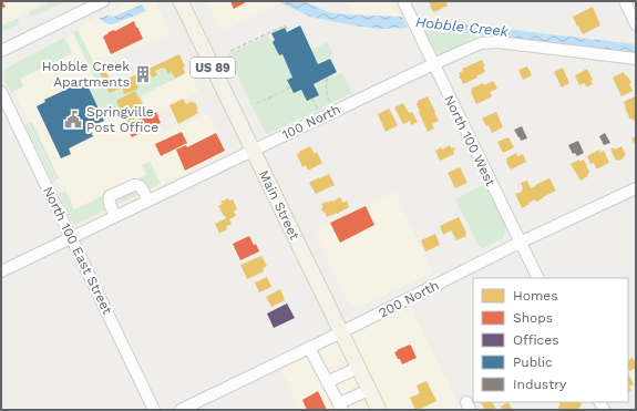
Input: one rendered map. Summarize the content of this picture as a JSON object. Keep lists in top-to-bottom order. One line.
{"streets":{"main road":["US 89","Main Street"],"street":["100 North","North 100 West","North 100 East Street","200 North"]},"crossings":[["100 North","North 100 West"],["100 North","Main Street"],["100 North","North 100 East Street"],["North 100 West","200 North"],["Main Street","200 North"]],"water":["Hobble Creek"],"places":{"building":["Hobble Creek Apartments"],"public building":["Springville Post Office"]},"legend":["Homes","Shops","Offices","Public","Industry"]}
